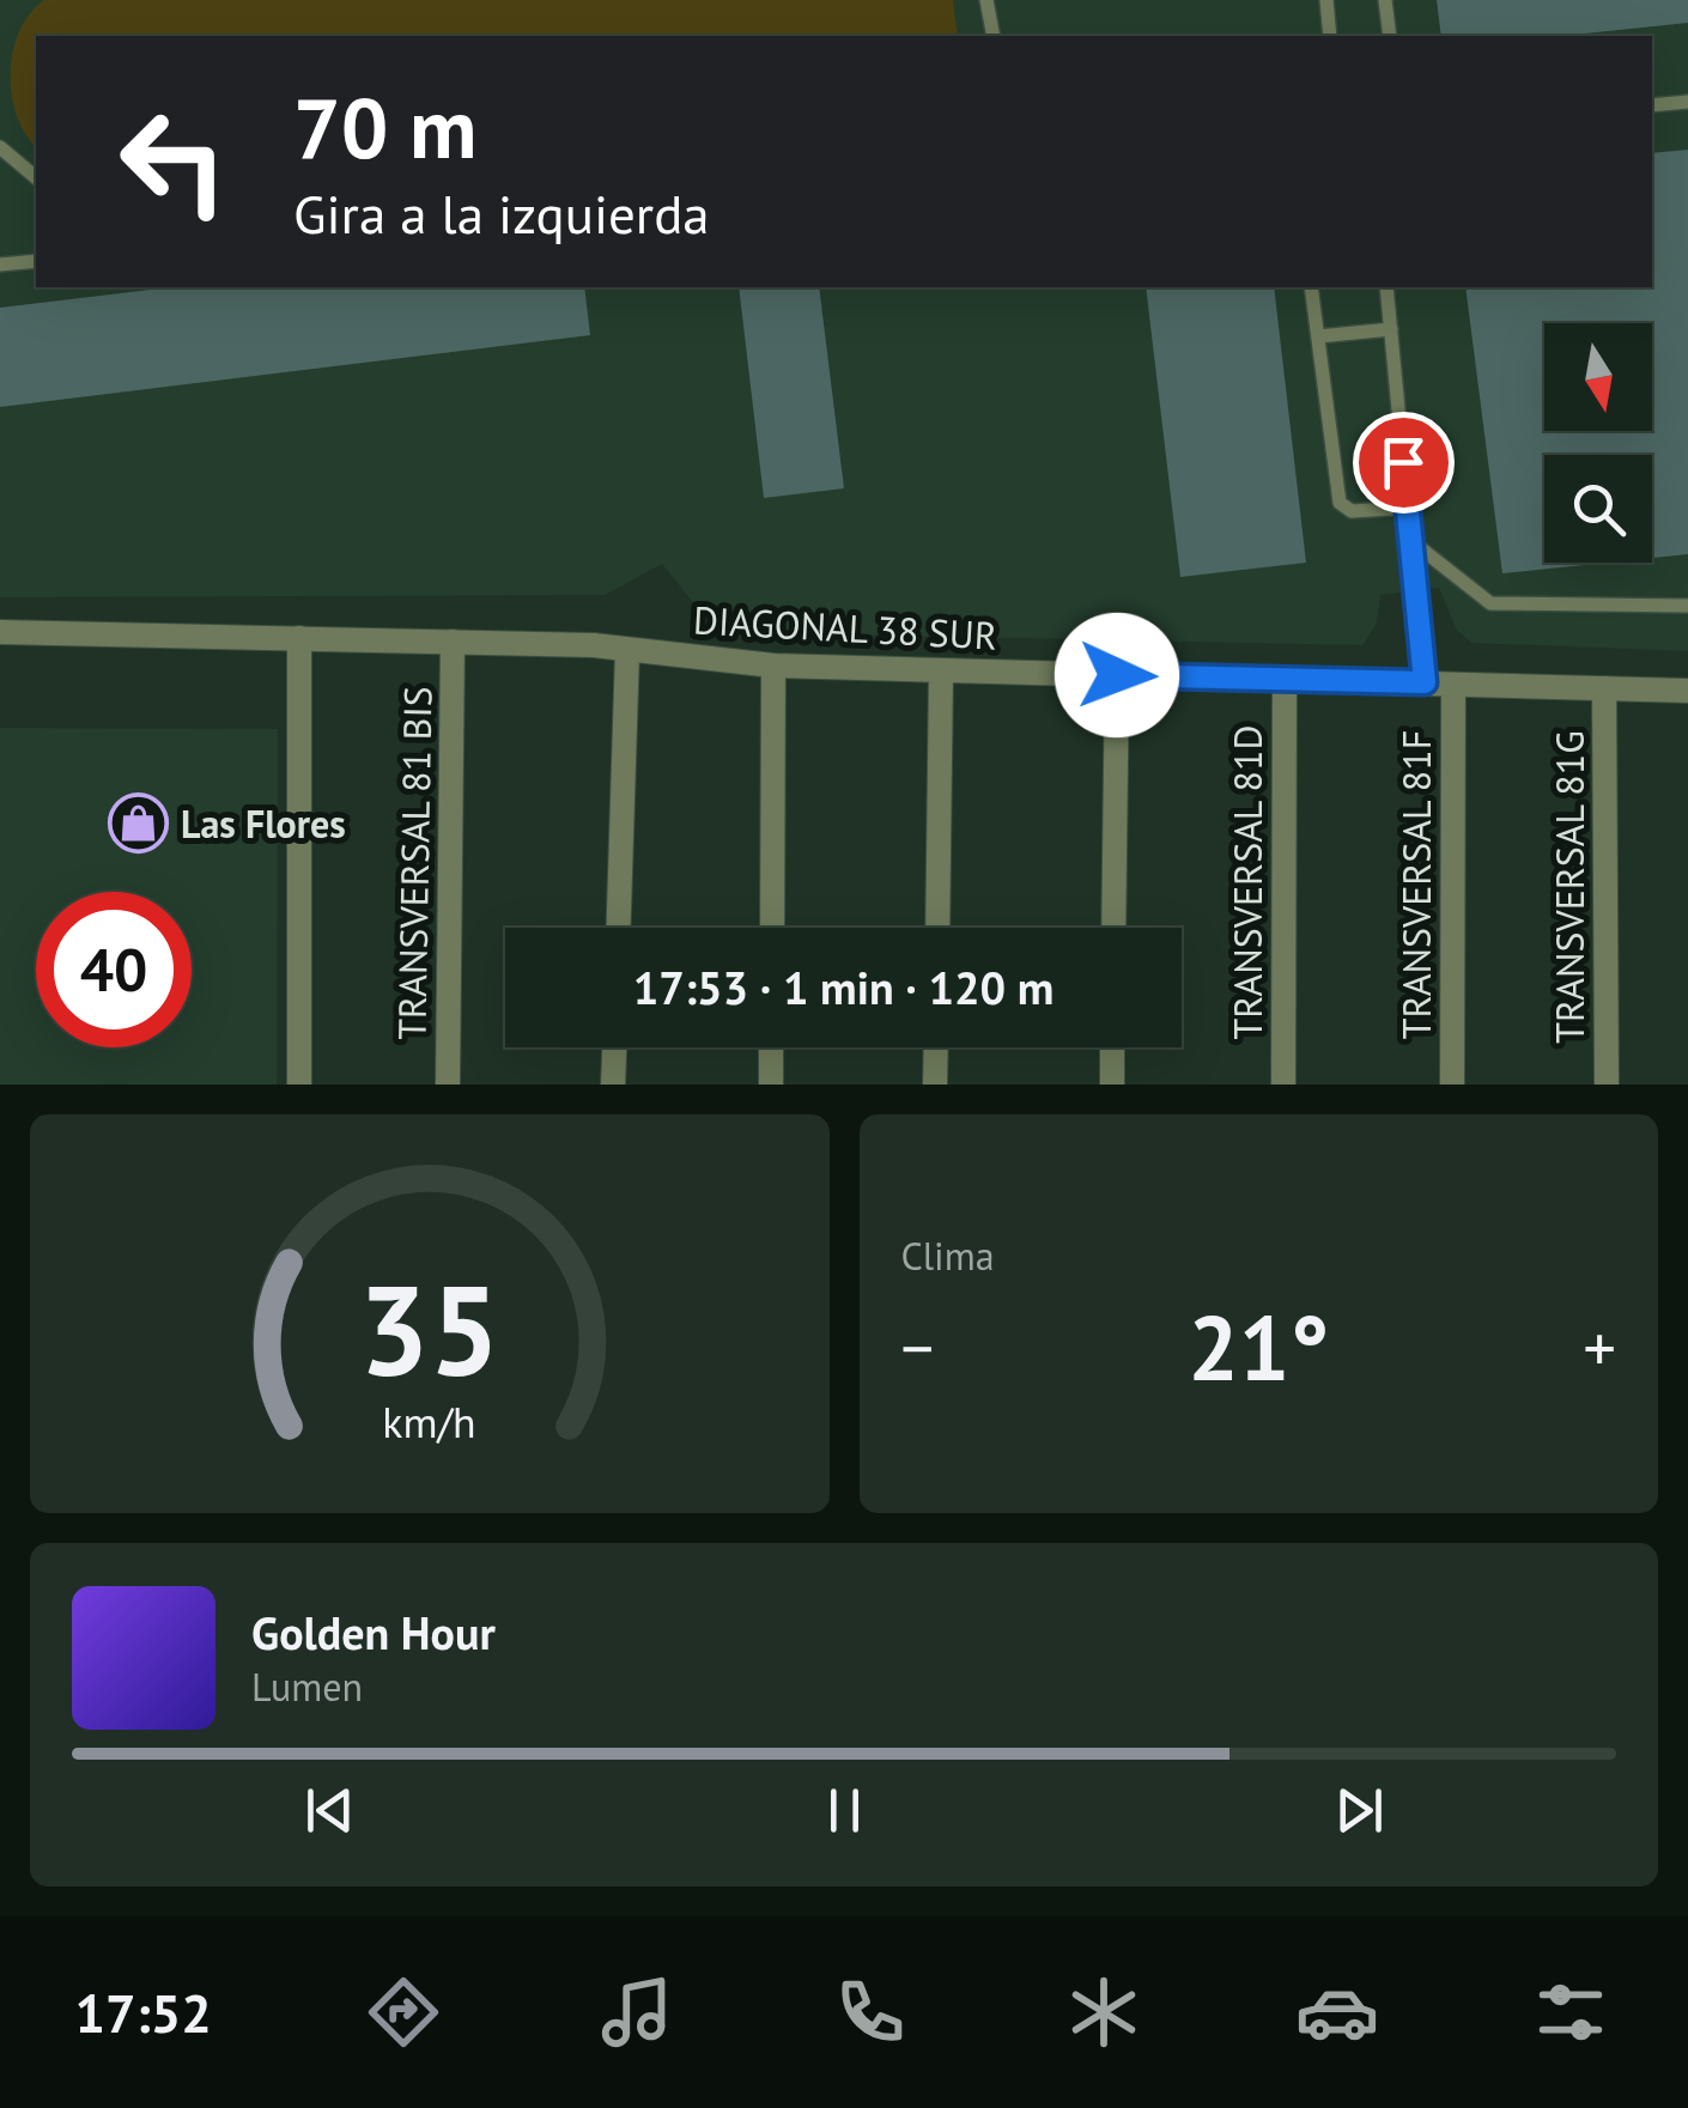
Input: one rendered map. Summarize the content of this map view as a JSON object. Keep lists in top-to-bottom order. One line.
{"streets":{"street":["DIAGONAL 38 SUR","TRANSVERSAL 81 BIS","TRANSVERSAL 81D","TRANSVERSAL 81F","TRANSVERSAL 81G"]},"crossings":[["DIAGONAL 38 SUR","TRANSVERSAL 81 BIS"],["DIAGONAL 38 SUR","TRANSVERSAL 81D"],["DIAGONAL 38 SUR","TRANSVERSAL 81F"],["DIAGONAL 38 SUR","TRANSVERSAL 81G"]],"places":{"shop":["Las Flores"]},"north":"bottom","page":{"turn":["70 m","Gira a la izquierda"],"limit":"40","trip":"17:53 · 1 min · 120 m","tile":"Clima","heat":["−","21°","+"],"song":["Golden Hour","Lumen"],"tabs":"17:52","gauge":["35","km/h"]}}
